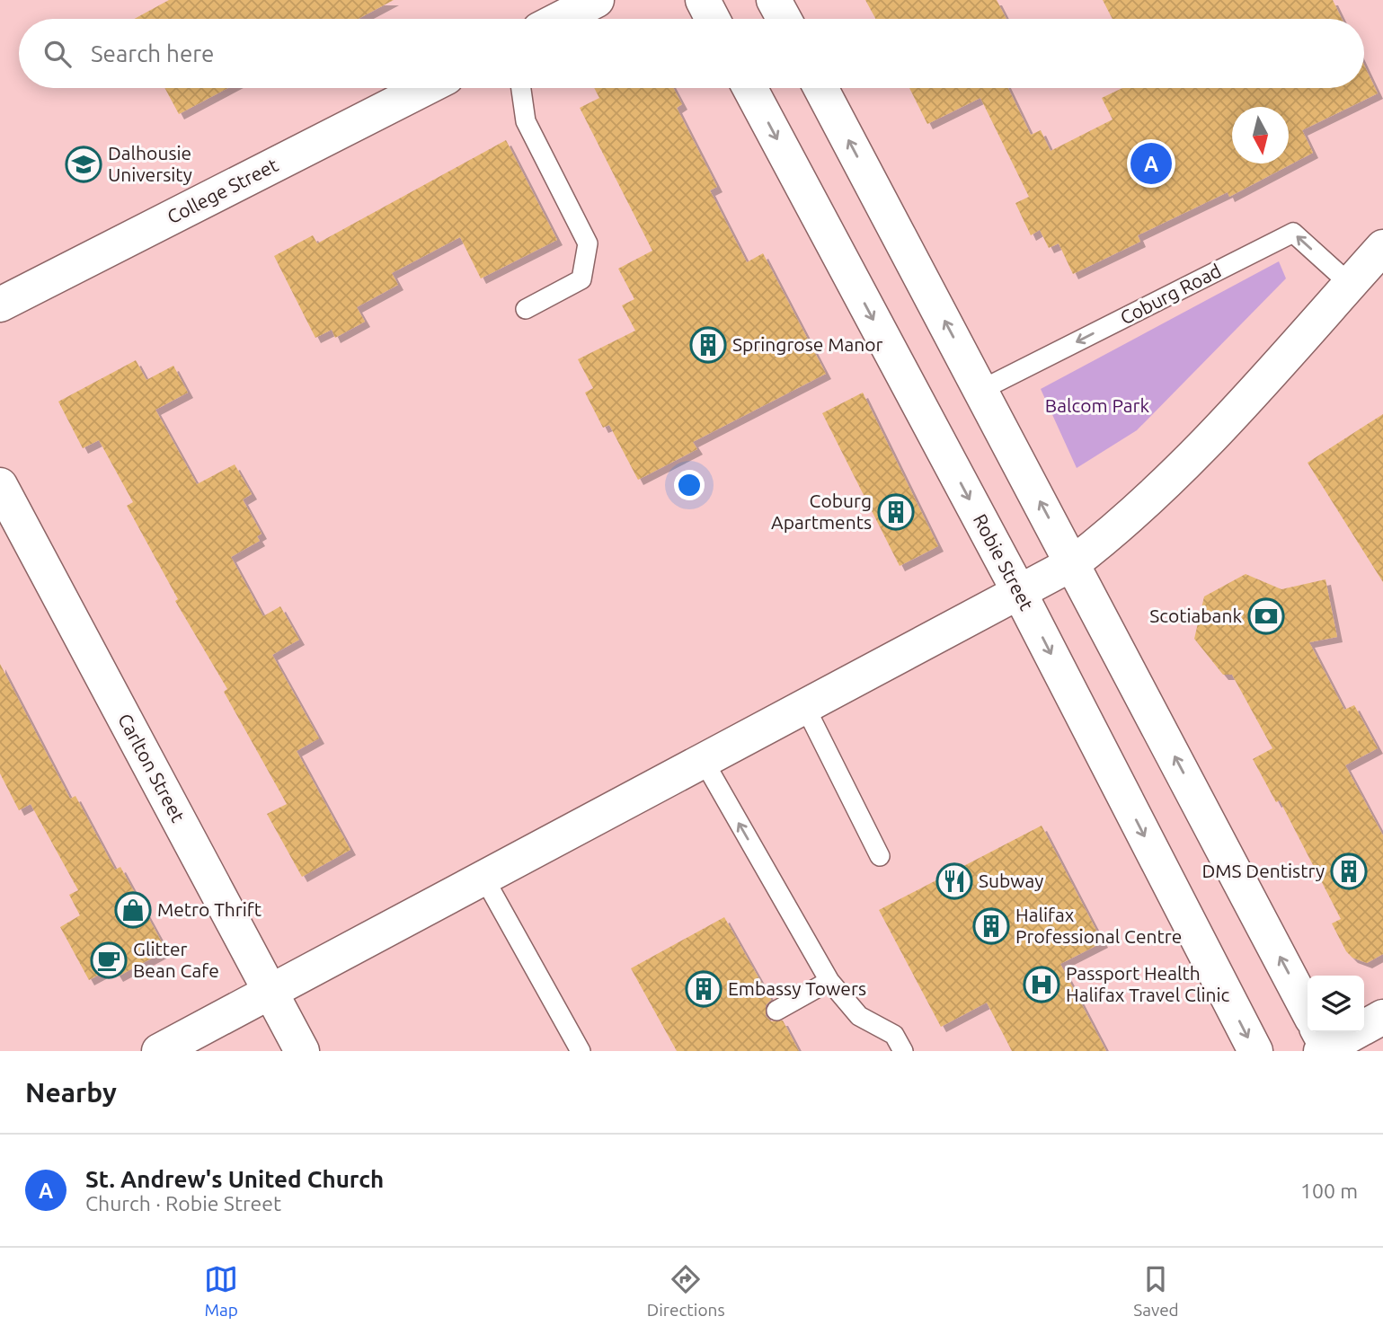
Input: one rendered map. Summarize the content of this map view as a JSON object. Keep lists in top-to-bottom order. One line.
{"streets":{"street":["College Street","Robie Street","Carlton Street"],"lane":["Coburg Road"]},"one_way":["Coburg Road"],"parks":["Balcom Park"],"places":{"school or university":["Dalhousie University"],"building":["Springrose Manor","Coburg Apartments","DMS Dentistry","Halifax Professional Centre","Embassy Towers"],"bank":["Scotiabank"],"restaurant":["Subway"],"shop":["Metro Thrift"],"cafe":["Glitter Bean Cafe"],"hospital":["Passport Health Halifax Travel Clinic"]},"north":"bottom","page":{"search":"Search here","pins":"A","heading":"Nearby","list":[{"mark":"A","name":"St. Andrew's United Church","note":"Church · Robie Street","value":"100 m"}],"nav":["Map","Directions","Saved"]}}
